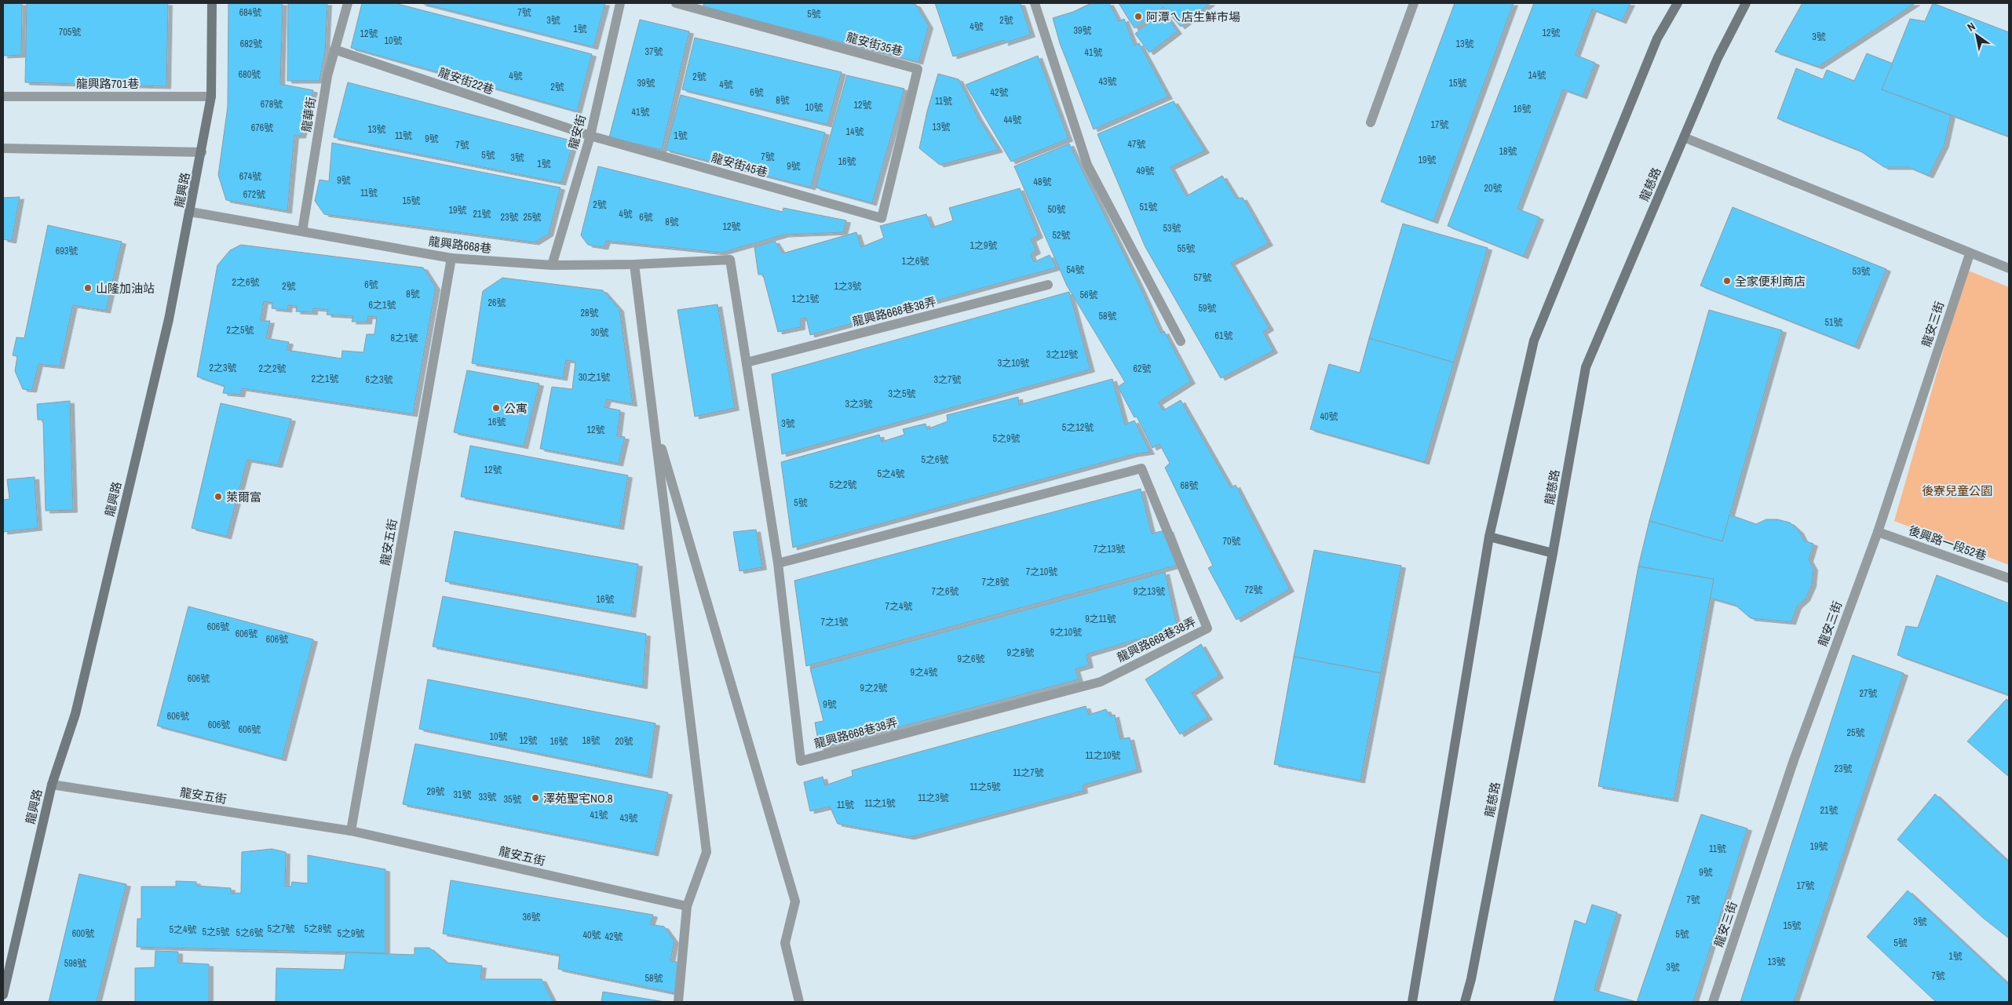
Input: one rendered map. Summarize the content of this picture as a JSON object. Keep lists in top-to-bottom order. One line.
{"streets":{"street":["龍慈路","龍興路"],"lane":["龍安街35巷","龍安街22巷","龍興路701巷","龍華街","龍安街","龍安街45巷","龍興路668巷","龍興路668巷38弄","龍安三街","龍安五街","後興路一段52巷"]},"crossings":[["龍安街35巷","龍安街45巷"],["龍安街22巷","龍華街"],["龍安街22巷","龍安街"],["龍安街22巷","龍安街45巷"],["龍興路701巷","龍興路"],["龍華街","龍興路668巷"],["龍安街","龍安街45巷"],["龍安街","龍興路668巷"],["龍興路","龍興路668巷"],["龍興路","龍安五街"],["龍興路668巷","龍興路668巷38弄"],["龍興路668巷","龍安五街"],["龍安三街","後興路一段52巷"]],"parks":["後寮兒童公園"],"places":["阿潭ㄟ店生鮮市場","全家便利商店","山隆加油站","公寓","萊爾富","澤苑聖宅NO.8"],"house_numbers":["684號","7號","5號","3號","2號","4號","1號","39號","705號","12號","12號","3號","10號","682號","13號","37號","41號","680號","14號","4號","2號","43號","39號","15號","4號","2號","6號","42號","8號","11號","678號","12號","10號","16號","41號","44號","17號","13號","676號","13號","14號","11號","1號","9號","47號","7號","18號","5號","7號","3號","19號","16號","1號","9號","49號","674號","9號","48號","20號","11號","672號","15號","2號","51號","50號","19號","21號","4號","23號","25號","6號","8號","12號","53號","52號","1之9號","55號","693號","1之6號","54號","53號","57號","2之6號","6號","2號","1之3號","8號","56號","1之1號","26號","6之1號","59號","28號","58號","51號","2之5號","30號","61號","8之1號","3之12號","3之10號","2之3號","2之2號","62號","30之1號","2之1號","6之3號","3之7號","3之5號","3之3號","40號","16號","3號","5之12號","12號","5之9號","5之6號","12號","5之4號","5之2號","68號","5號","70號","7之13號","7之10號","7之8號","72號","7之6號","9之13號","16號","7之4號","9之11號","7之1號","606號","9之10號","606號","606號","9之8號","9之6號","9之4號","606號","9之2號","27號","9號","606號","606號","606號","25號","10號","12號","18號","16號","20號","11之10號","23號","11之7號","11之5號","29號","31號","33號","11之3號","35號","11之1號","11號","21號","41號","43號","19號","11號","9號","17號","7號","36號","3號","15號","5之7號","5之8號","5之4號","5之5號","5之6號","600號","5之9號","5號","40號","42號","5號","1號","13號","598號","3號","7號","58號"],"north":"top left"}
